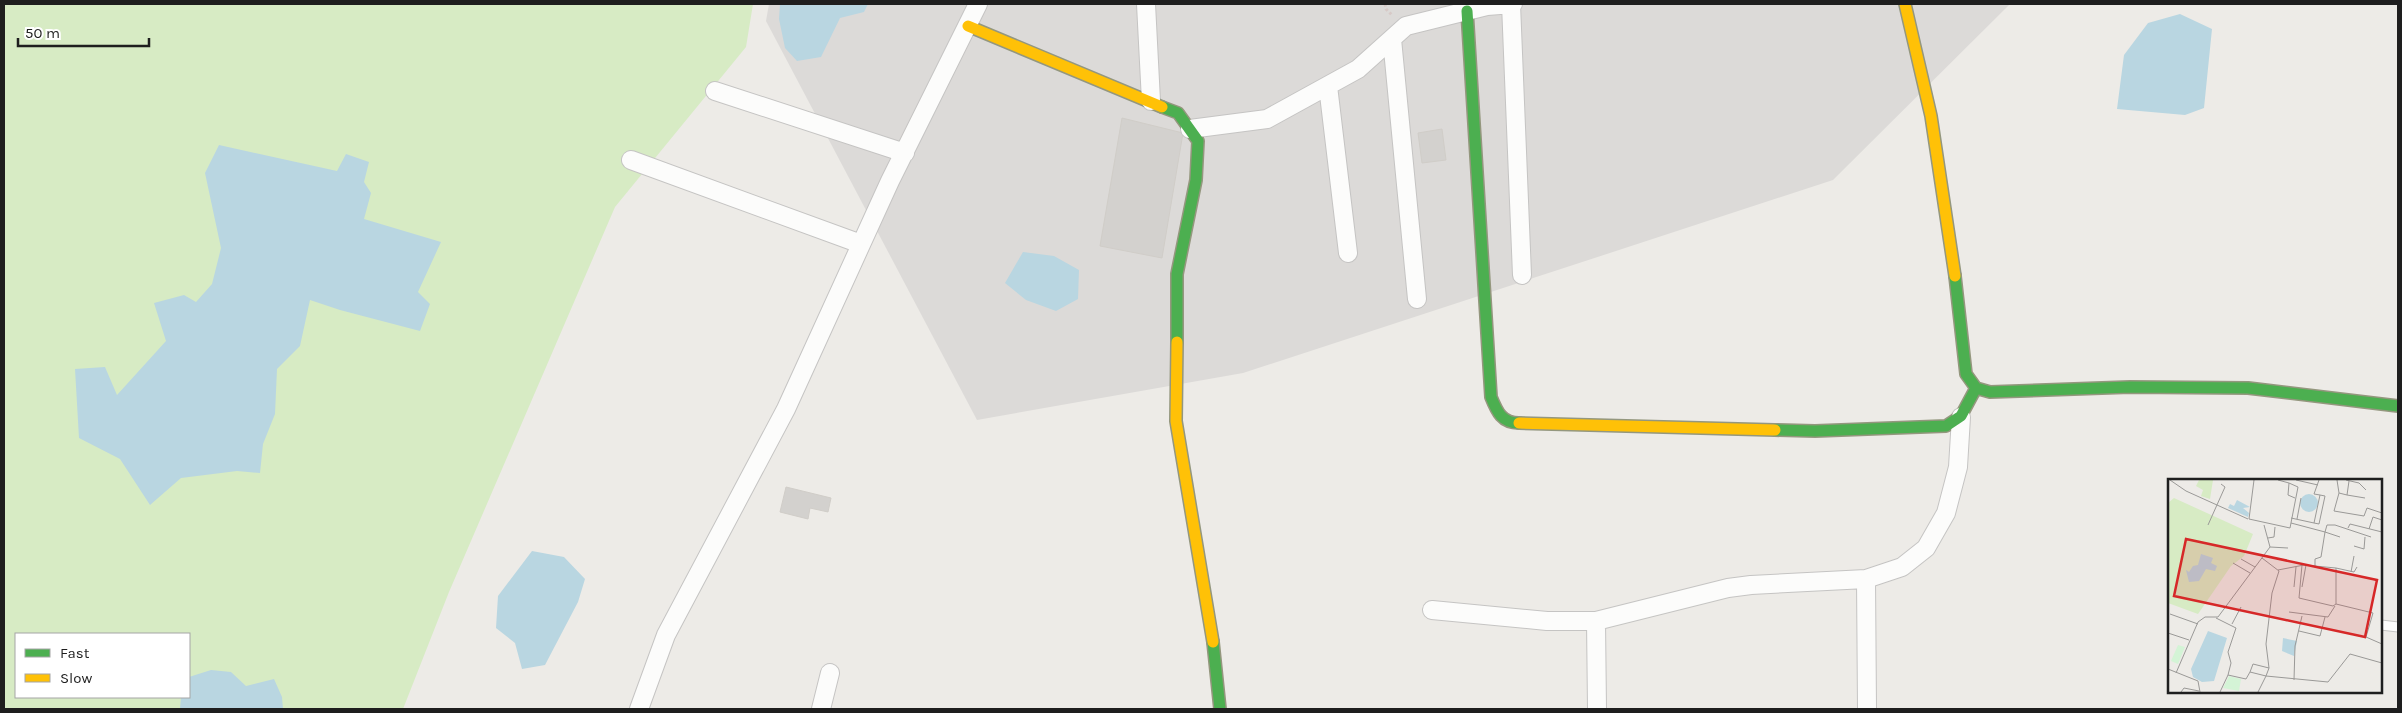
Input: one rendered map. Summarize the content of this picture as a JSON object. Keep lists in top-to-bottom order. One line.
{"legend":["Fast","Slow"],"scale_bar":"50 m"}
